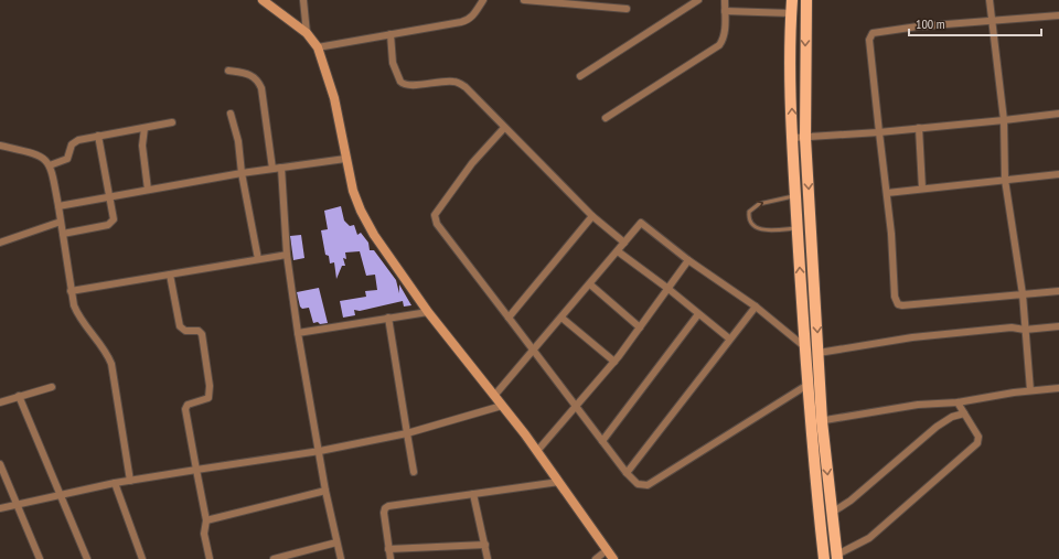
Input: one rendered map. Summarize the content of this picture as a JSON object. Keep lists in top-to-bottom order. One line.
{"scale_bar":"100 m"}
